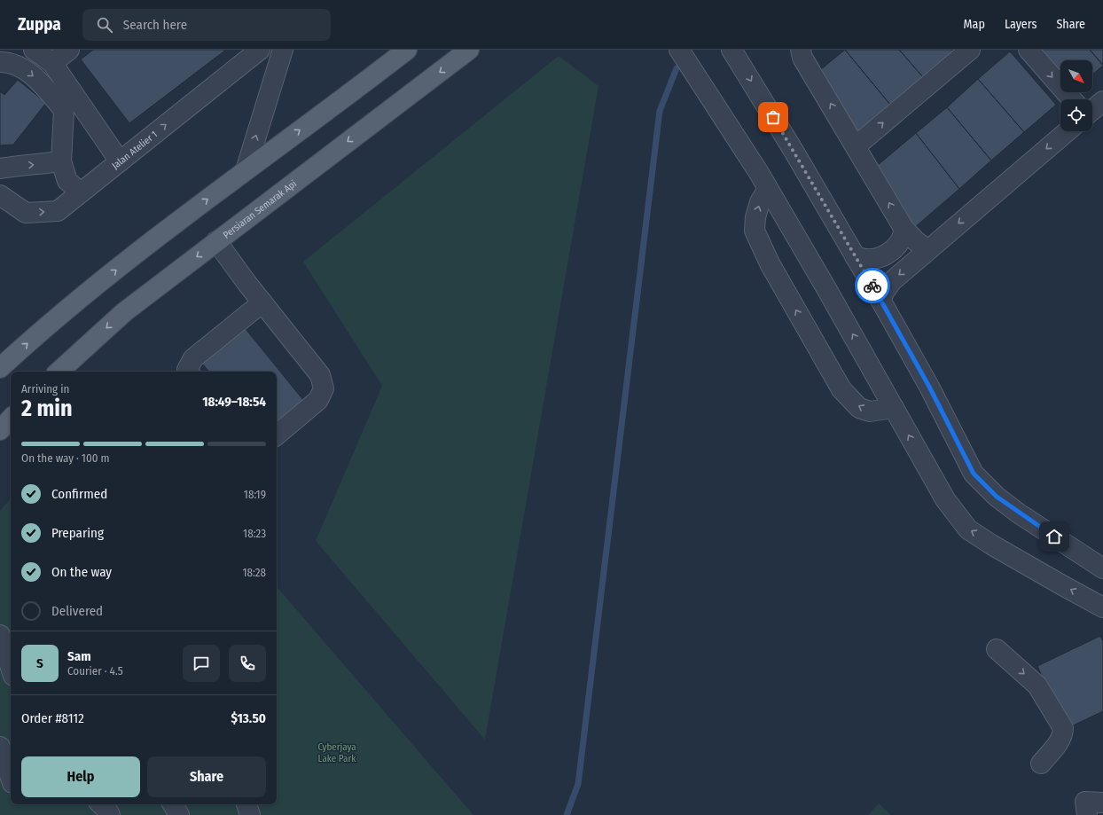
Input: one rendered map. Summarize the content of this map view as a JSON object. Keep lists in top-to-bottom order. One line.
{"streets":{"main road":["Persiaran Semarak Api"],"street":["Jalan Atelier 1"]},"one_way":["Jalan Atelier 1"],"parks":["Cyberjaya Lake Park"],"north":"bottom right","page":{"header":"Zuppa","search":"Search here","nav":["Map","Layers","Share"],"heading":["2 min","Arriving in","18:49–18:54"],"panel":["Sam","Courier · 4.5","Order #8112","$13.50"],"bar":"On the way · 100 m","list":[["Confirmed","18:19"],["Preparing","18:23"],["On the way","18:28"],"Delivered"],"round":"S","buttons":["Help","Share"]}}
